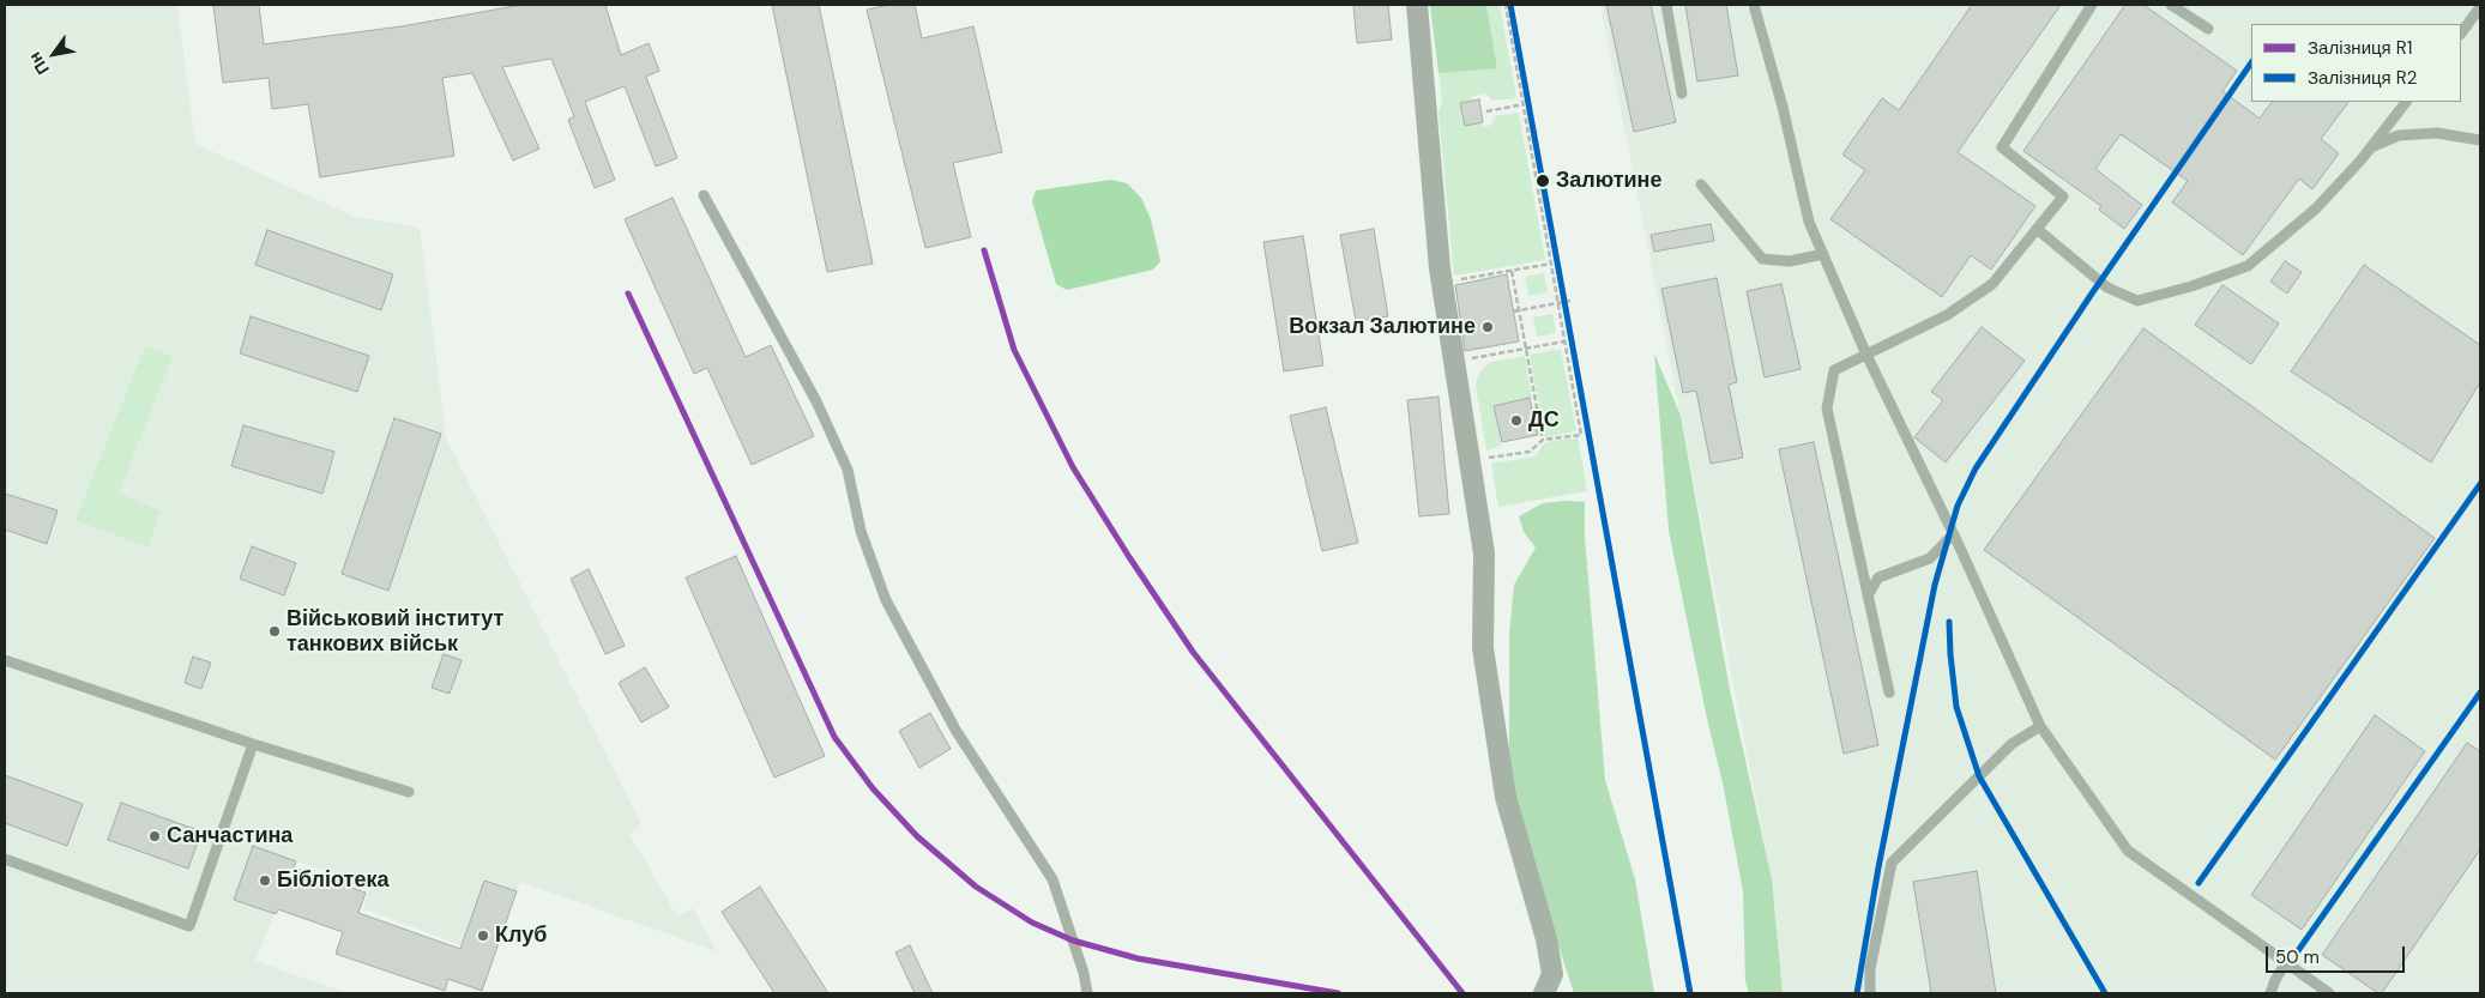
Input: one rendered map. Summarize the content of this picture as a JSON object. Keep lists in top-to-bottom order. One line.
{"places":["Залютине","Вокзал Залютине","ДС","Військовий інститут танкових військ","Санчастина","Бібліотека","Клуб"],"lines":["rail line R2","rail line R1"],"legend":["Залізниця R1","Залізниця R2"],"scale_bar":"50 m","north":"bottom left"}
